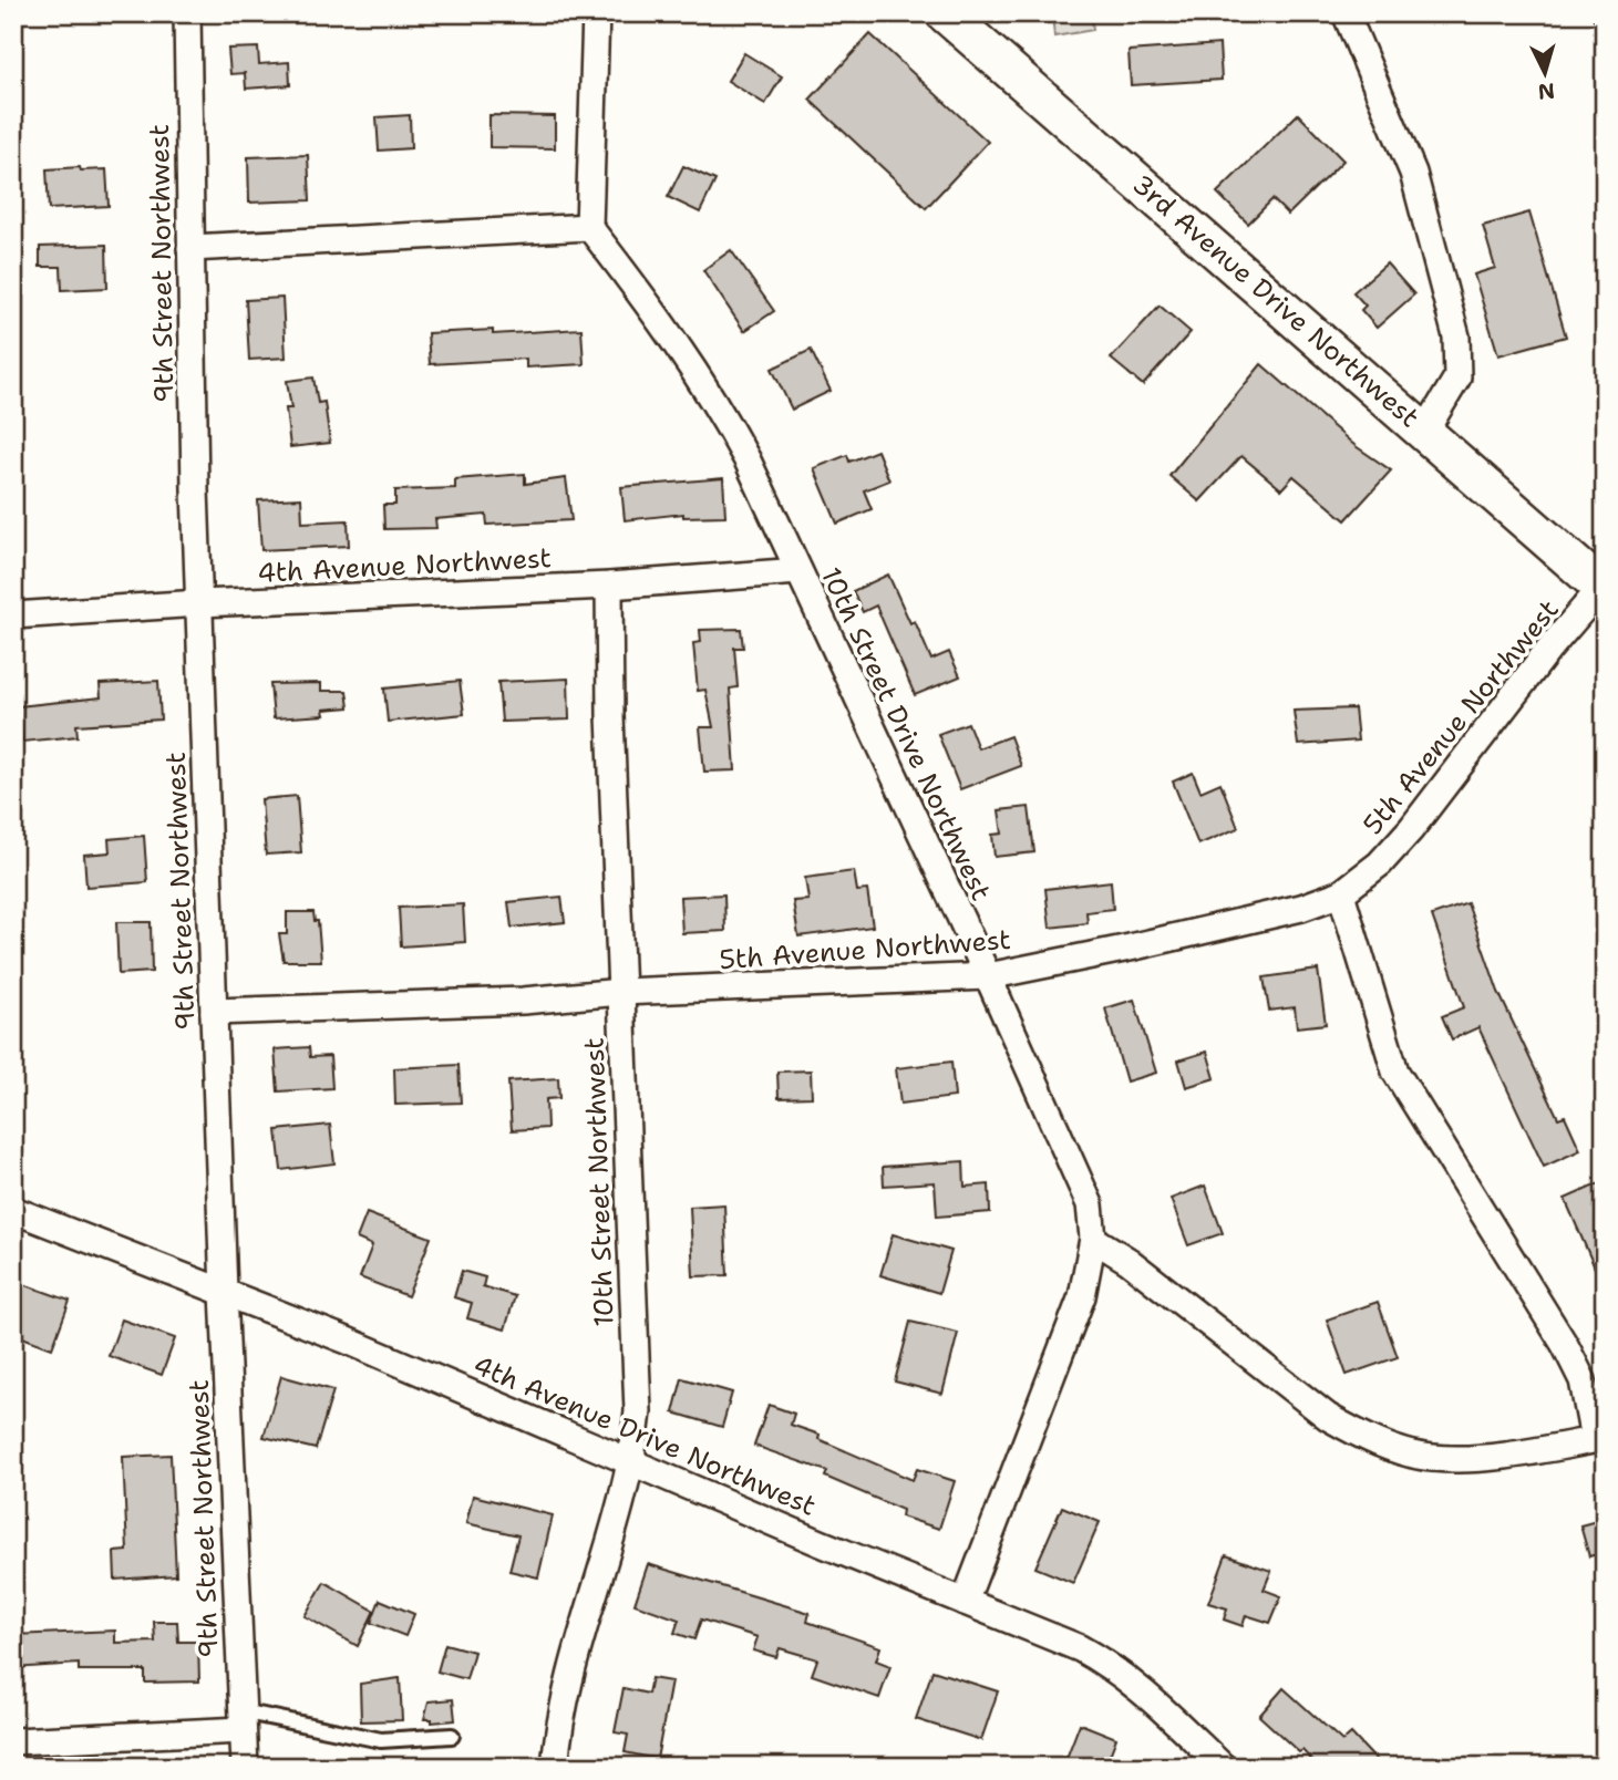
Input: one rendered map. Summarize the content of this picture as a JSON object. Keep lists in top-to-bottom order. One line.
{"streets":{"main road":["3rd Avenue Drive Northwest"],"street":["9th Street Northwest","4th Avenue Northwest","5th Avenue Northwest","10th Street Drive Northwest","10th Street Northwest","4th Avenue Drive Northwest"]},"crossings":[["9th Street Northwest","4th Avenue Northwest"],["9th Street Northwest","5th Avenue Northwest"],["9th Street Northwest","4th Avenue Drive Northwest"],["3rd Avenue Drive Northwest","5th Avenue Northwest"],["4th Avenue Northwest","10th Street Drive Northwest"],["4th Avenue Northwest","10th Street Northwest"],["5th Avenue Northwest","10th Street Drive Northwest"],["5th Avenue Northwest","10th Street Northwest"],["10th Street Drive Northwest","4th Avenue Drive Northwest"],["10th Street Northwest","4th Avenue Drive Northwest"]],"north":"bottom"}
